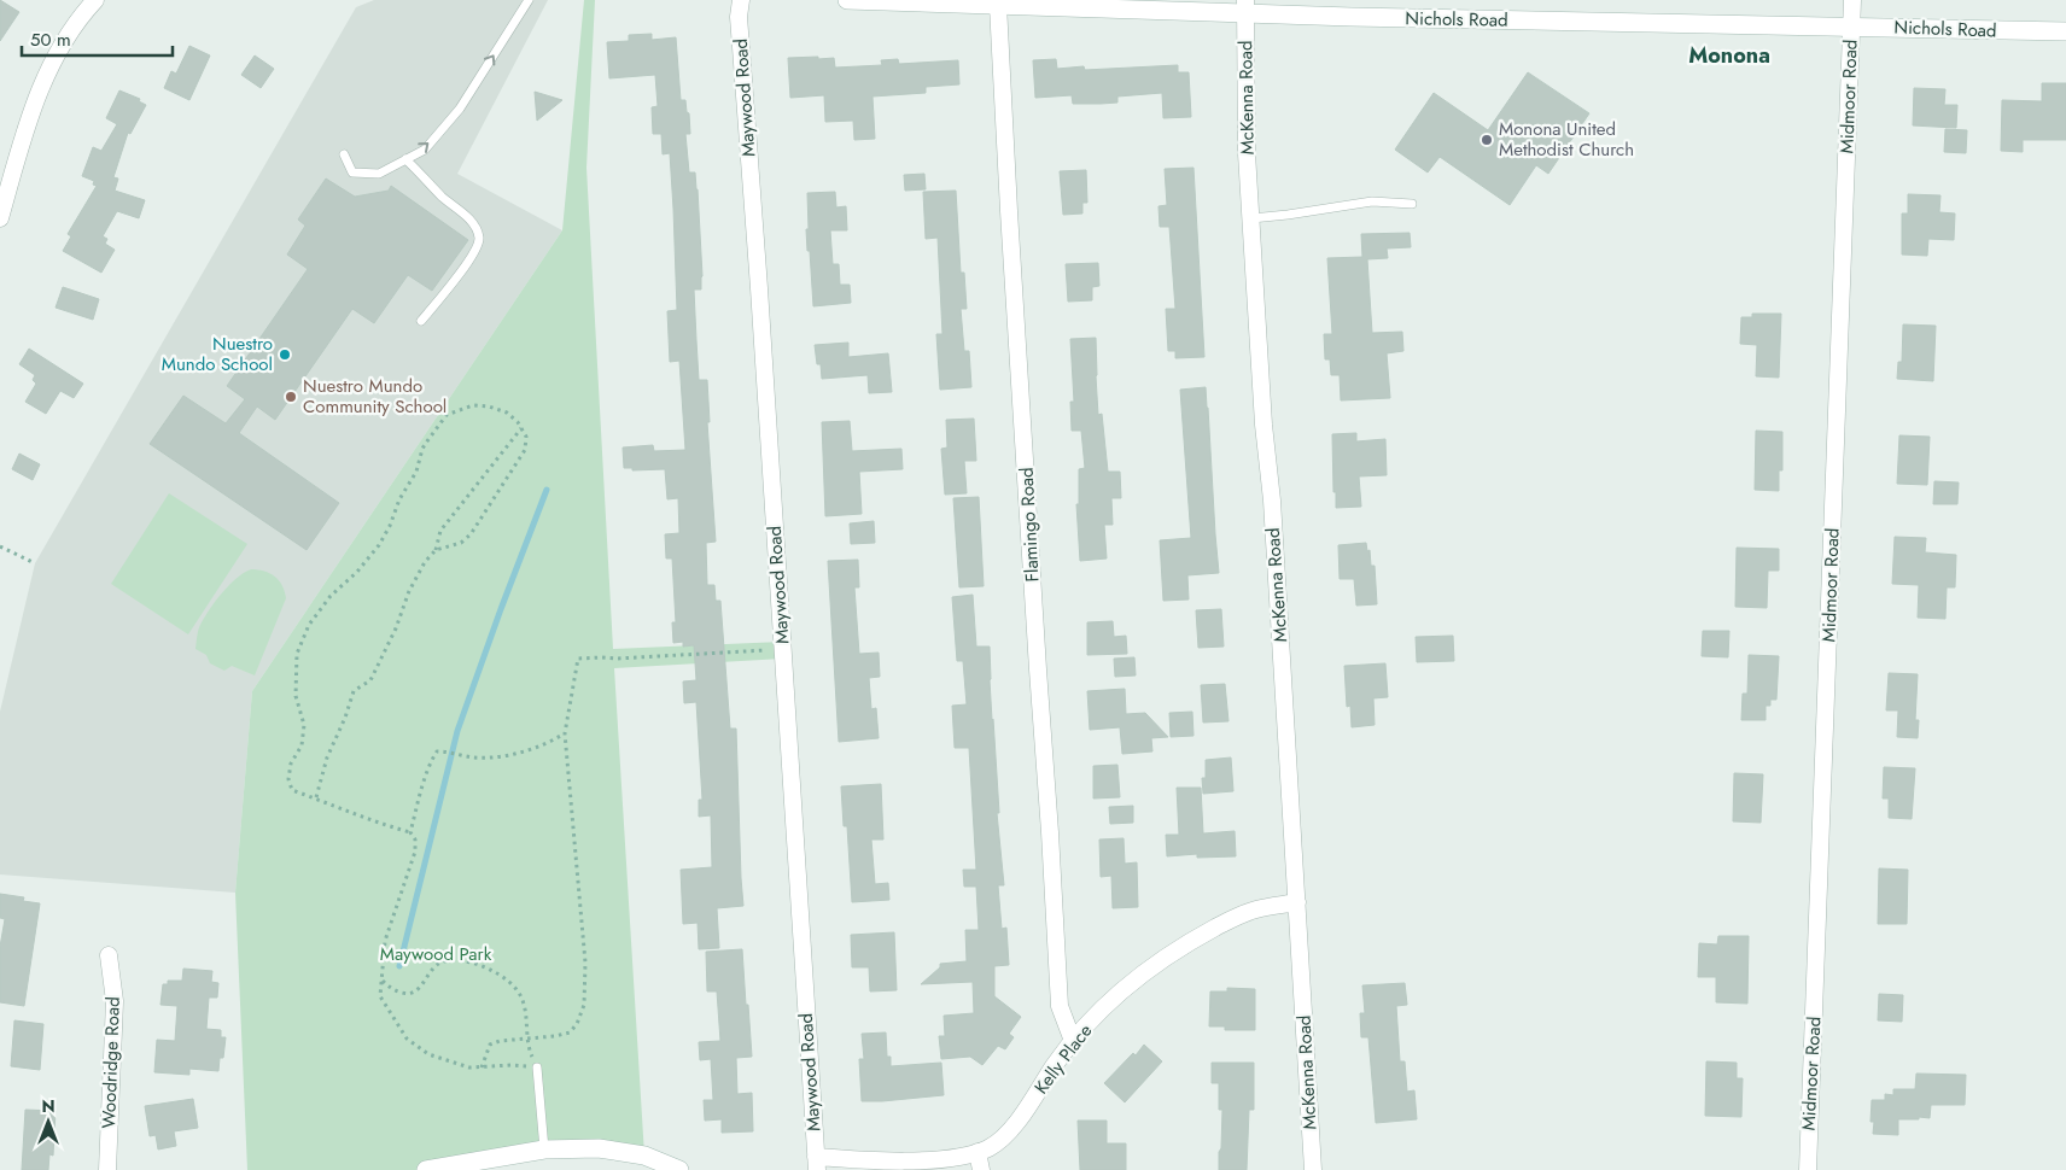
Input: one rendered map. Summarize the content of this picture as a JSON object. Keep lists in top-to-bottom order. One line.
{"streets":{"street":["Nichols Road","Midmoor Road","Maywood Road","McKenna Road","Flamingo Road","Kelly Place","Woodridge Road"]},"crossings":[["Nichols Road","Midmoor Road"],["Nichols Road","McKenna Road"],["Nichols Road","Flamingo Road"],["Maywood Road","Kelly Place"],["McKenna Road","Kelly Place"],["Flamingo Road","Kelly Place"]],"districts":["Monona"],"parks":["Maywood Park"],"places":["Monona United Methodist Church","Nuestro Mundo School","Nuestro Mundo Community School"],"scale_bar":"50 m","north":"top"}
